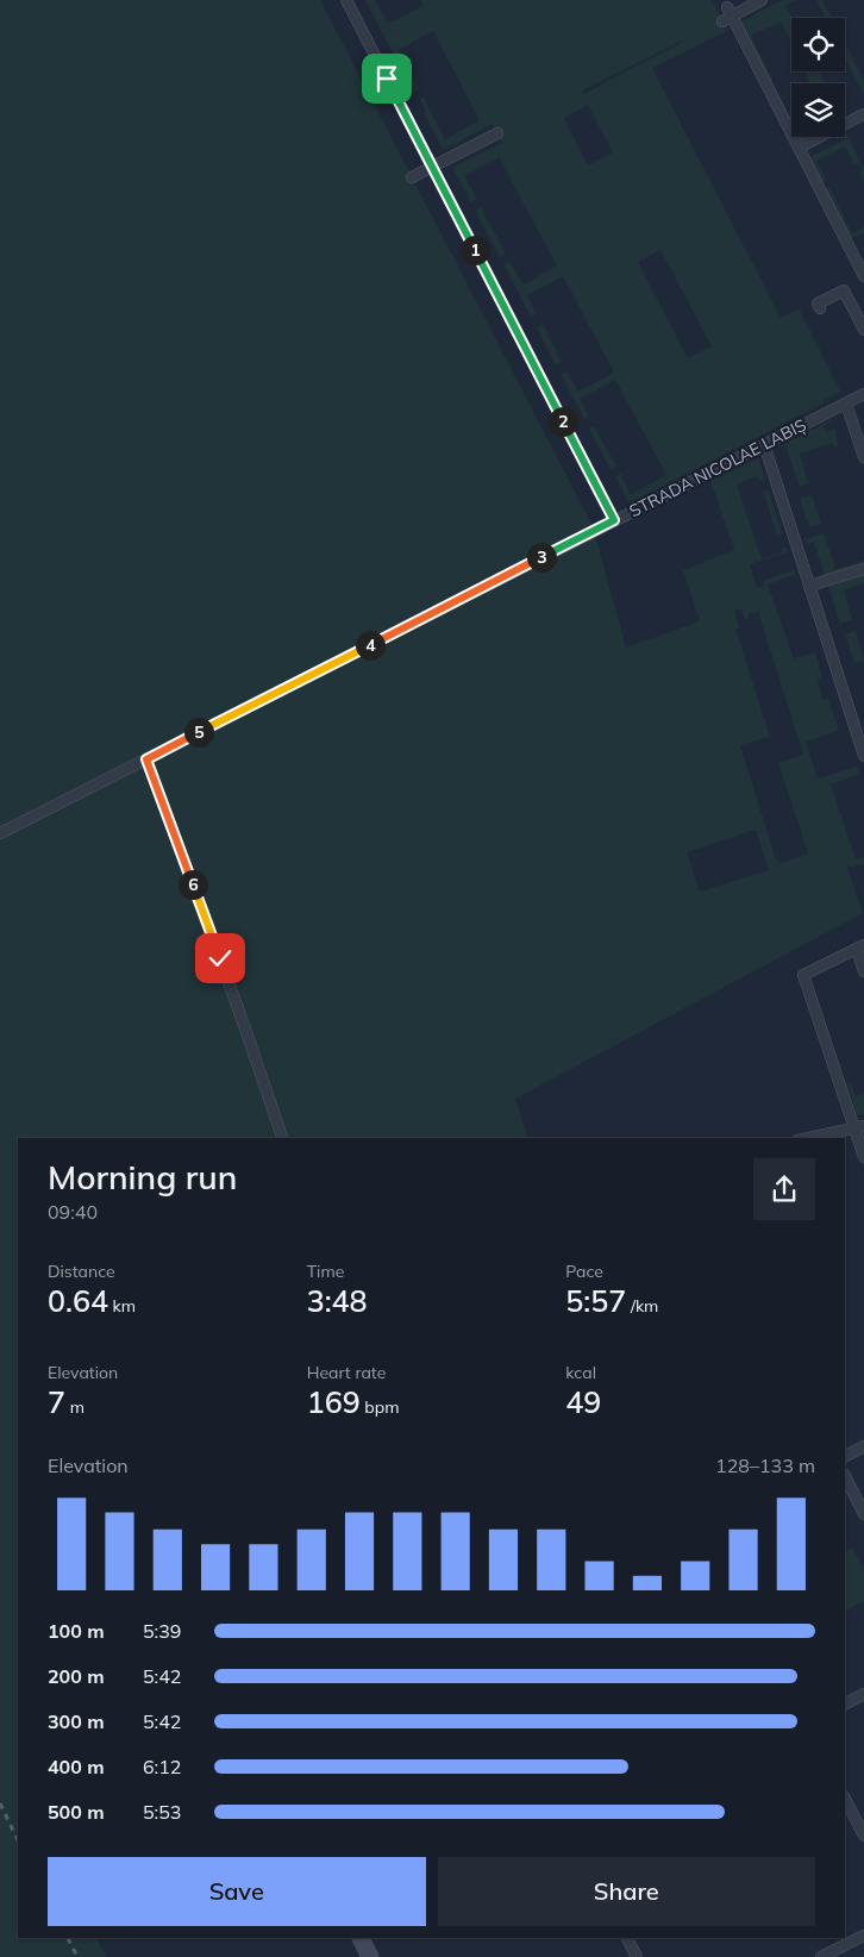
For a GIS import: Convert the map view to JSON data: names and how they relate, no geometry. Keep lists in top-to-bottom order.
{
  "streets": {
    "street": ["STRADA NICOLAE LABIȘ"]
  },
  "page": {
    "pins": [
      "1",
      "2",
      "3",
      "4",
      "5",
      "6"
    ],
    "heading": ["Morning run", "09:40"],
    "stats": [
      ["Distance", "0.64 km"],
      ["Time", "3:48"],
      ["Pace", "5:57 /km"],
      ["Elevation", "7 m"],
      ["Heart rate", "169 bpm"],
      ["kcal", "49"]
    ],
    "chart": ["Elevation", "128–133 m"],
    "list": [
      {
        "name": "100 m",
        "note": "5:39"
      },
      {
        "name": "200 m",
        "note": "5:42"
      },
      {
        "name": "300 m",
        "note": "5:42"
      },
      {
        "name": "400 m",
        "note": "6:12"
      },
      {
        "name": "500 m",
        "note": "5:53"
      }
    ],
    "buttons": ["Save", "Share"]
  }
}
